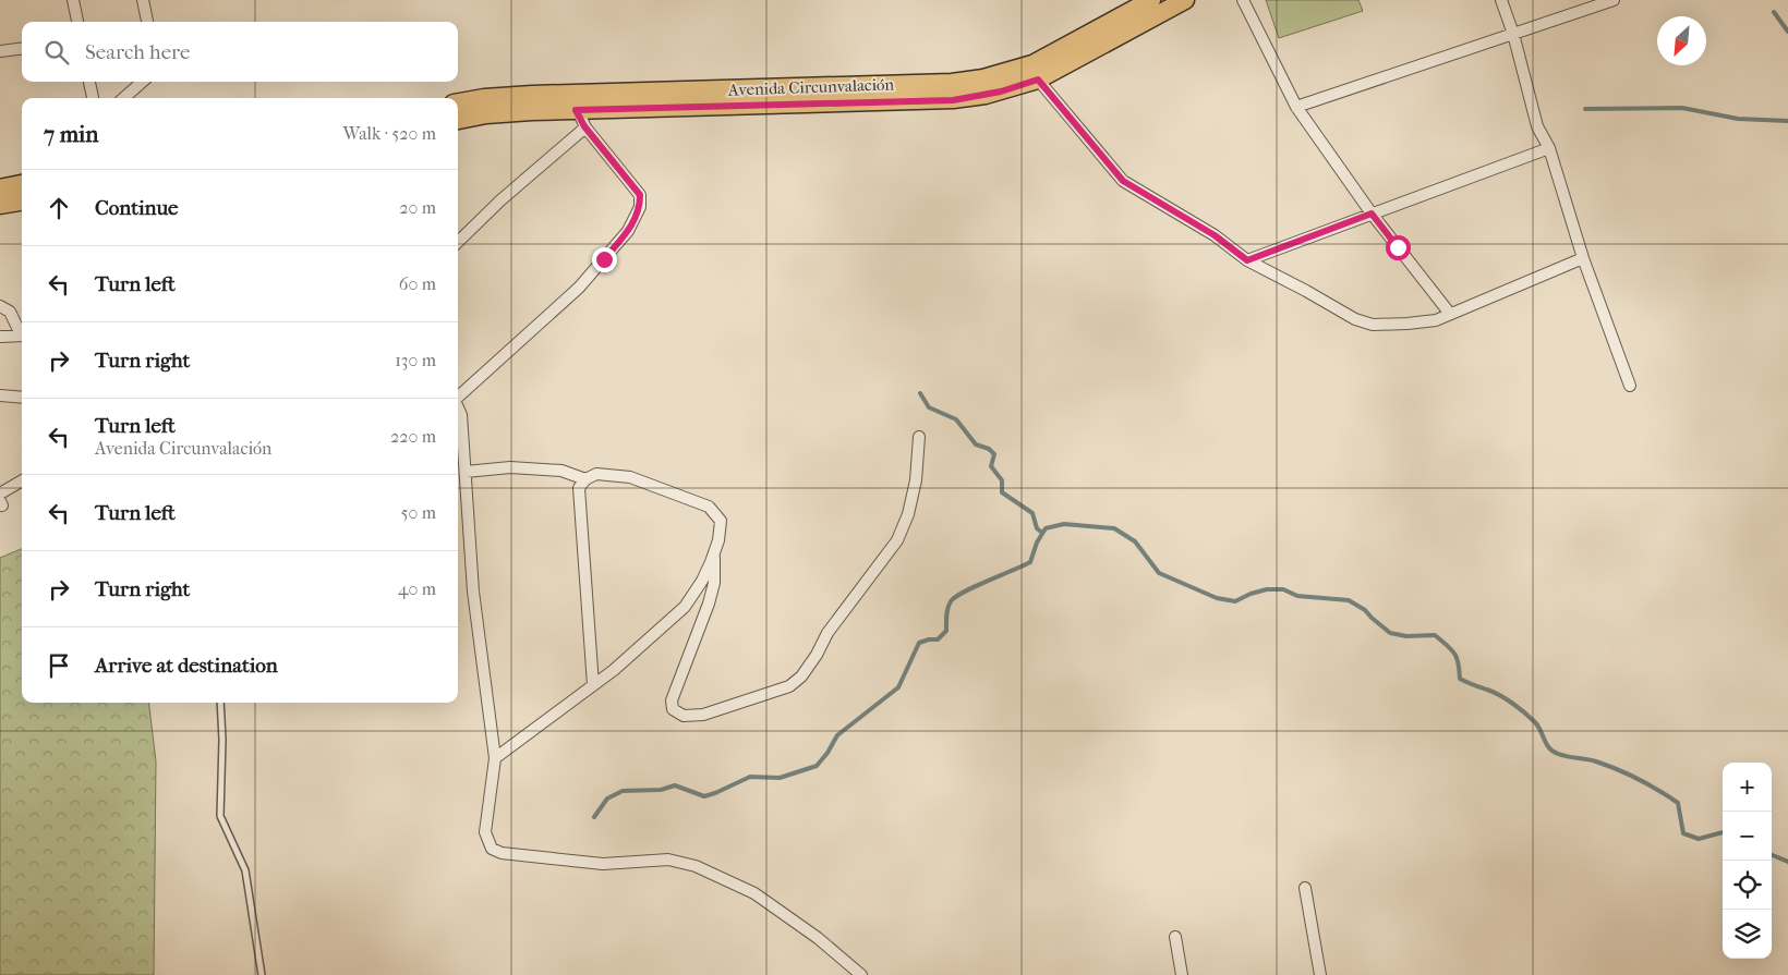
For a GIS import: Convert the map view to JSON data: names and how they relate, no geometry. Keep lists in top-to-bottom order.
{
  "streets": {
    "main road": ["Avenida Circunvalación"]
  },
  "north": "bottom left",
  "page": {
    "search": "Search here",
    "heading": ["7 min", "Walk · 520 m"],
    "list": [
      ["Continue", "20 m"],
      ["Turn left", "60 m"],
      ["Turn right", "130 m"],
      ["Turn left", "Avenida Circunvalación", "220 m"],
      ["Turn left", "50 m"],
      ["Turn right", "40 m"],
      "Arrive at destination"
    ],
    "map_buttons": ["+", "−"]
  }
}
